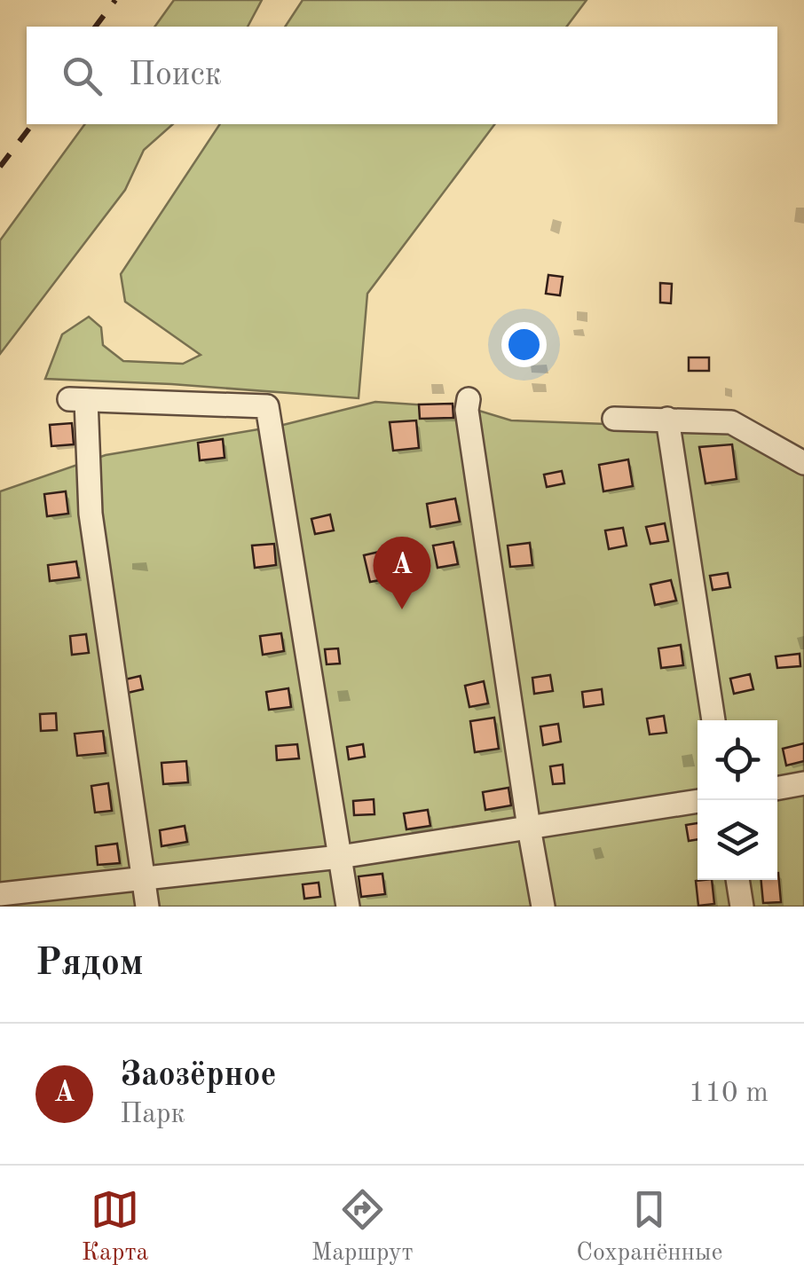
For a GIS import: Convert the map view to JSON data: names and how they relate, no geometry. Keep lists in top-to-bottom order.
{
  "page": {
    "search": "Поиск",
    "pins": "A",
    "heading": "Рядом",
    "list": [
      {
        "mark": "A",
        "name": "Заозёрное",
        "note": "Парк",
        "value": "110 m"
      }
    ],
    "nav": ["Карта", "Маршрут", "Сохранённые"]
  }
}
